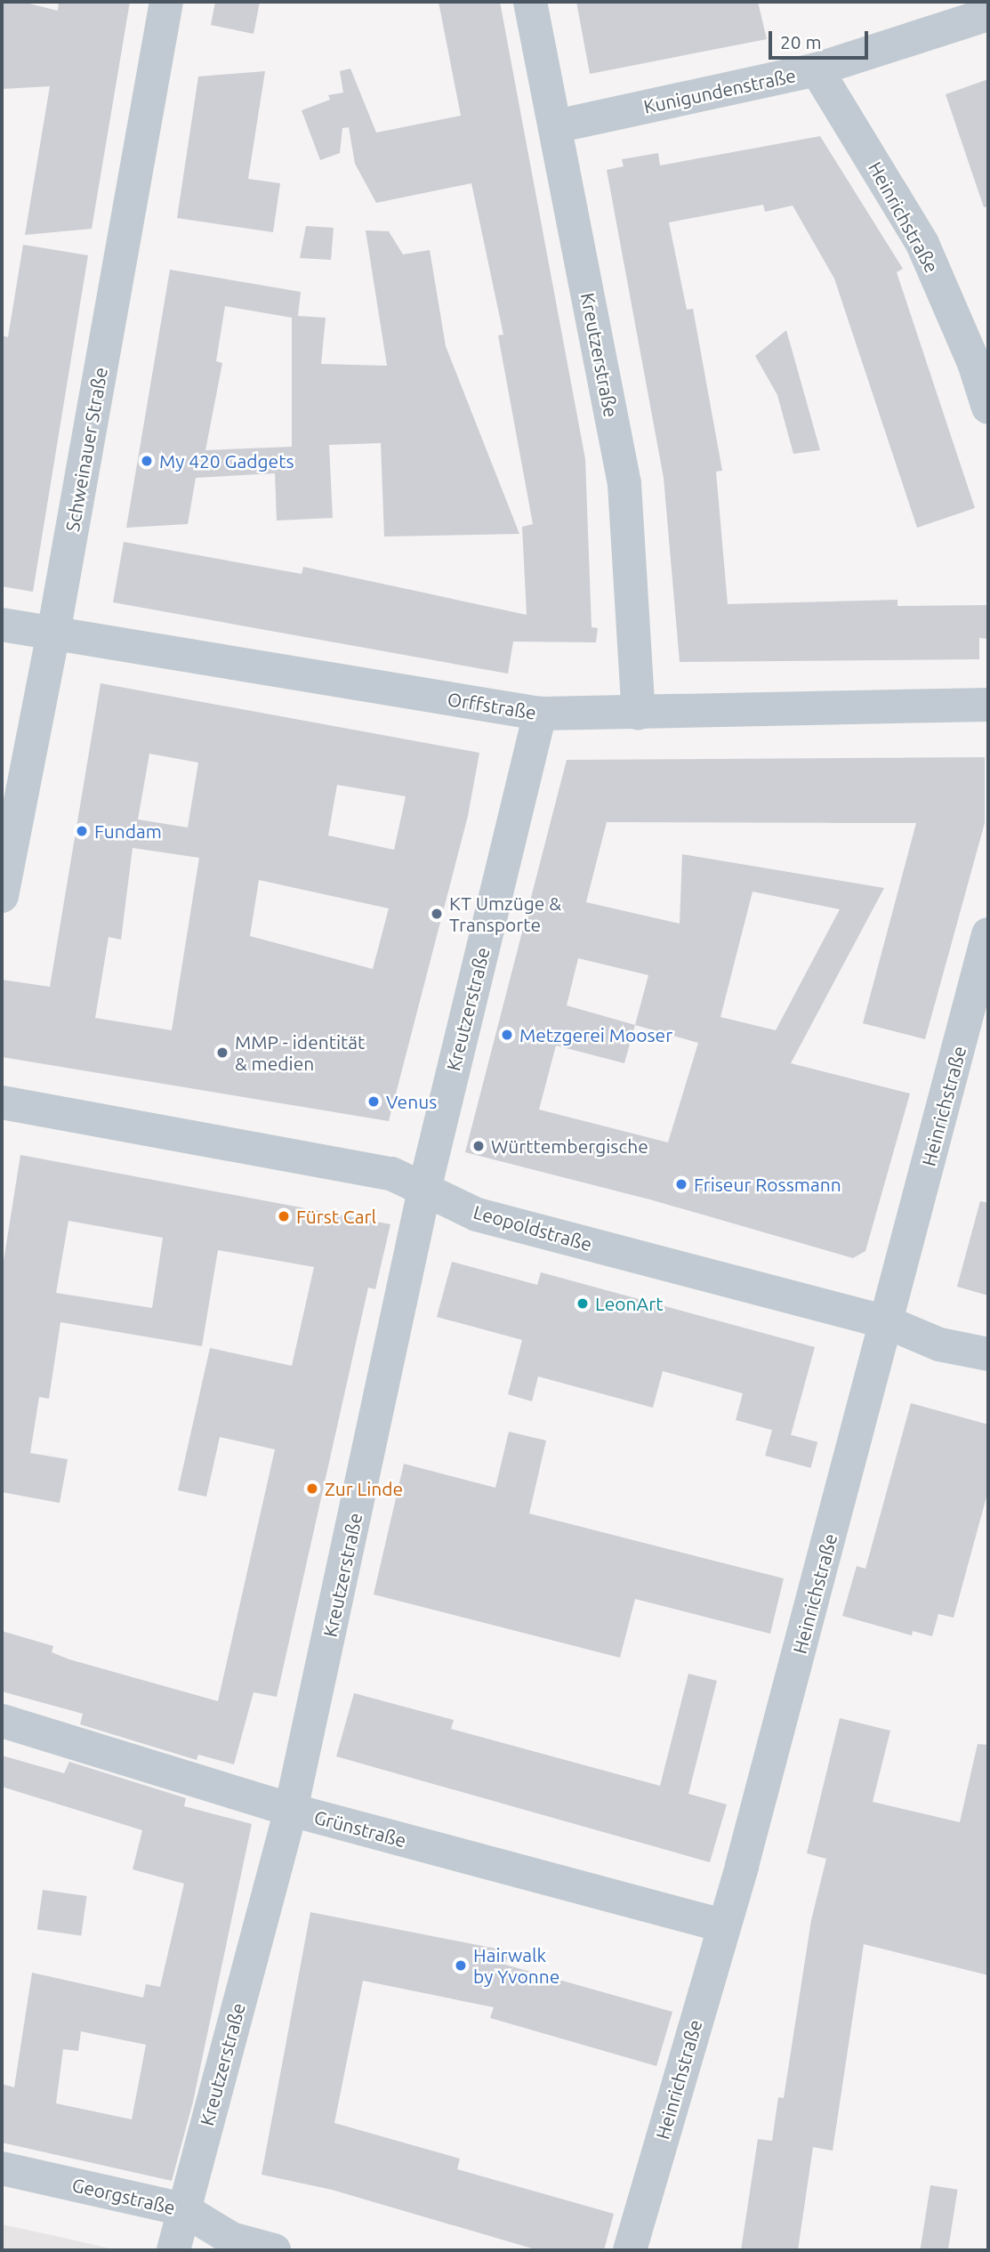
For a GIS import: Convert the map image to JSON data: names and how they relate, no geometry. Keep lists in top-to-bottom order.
{
  "streets": {
    "street": [
      "Kunigundenstraße",
      "Heinrichstraße",
      "Kreutzerstraße",
      "Schweinauer Straße",
      "Orffstraße",
      "Leopoldstraße",
      "Grünstraße",
      "Georgstraße"
    ]
  },
  "crossings": [
    ["Kunigundenstraße", "Heinrichstraße"],
    ["Kunigundenstraße", "Kreutzerstraße"],
    ["Heinrichstraße", "Leopoldstraße"],
    ["Heinrichstraße", "Grünstraße"],
    ["Kreutzerstraße", "Orffstraße"],
    ["Kreutzerstraße", "Leopoldstraße"],
    ["Kreutzerstraße", "Grünstraße"],
    ["Kreutzerstraße", "Georgstraße"],
    ["Schweinauer Straße", "Orffstraße"]
  ],
  "places": [
    "My 420 Gadgets",
    "Fundam",
    "KT Umzüge & Transporte",
    "Metzgerei Mooser",
    "MMP - identität & medien",
    "Venus",
    "Württembergische",
    "Friseur Rossmann",
    "Fürst Carl",
    "LeonArt",
    "Zur Linde",
    "Hairwalk by Yvonne"
  ],
  "scale_bar": "20 m"
}
